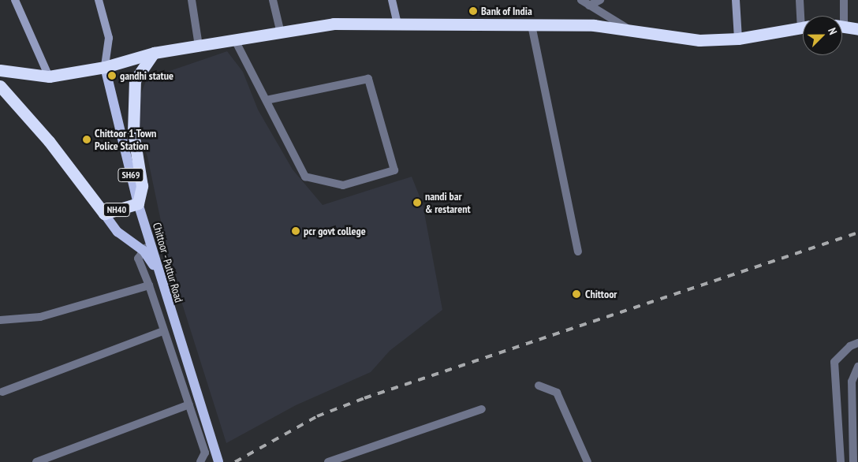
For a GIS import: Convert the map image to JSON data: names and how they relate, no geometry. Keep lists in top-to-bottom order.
{
  "streets": {
    "highway": ["NH40"],
    "main road": ["SH69", "Chittoor - Puttur Road"]
  },
  "crossings": [
    ["NH40", "Chittoor - Puttur Road"]
  ],
  "places": [
    "Bank of India",
    "gandhi statue",
    "Chittoor 1 Town Police Station",
    "nandi bar & restarent",
    "pcr govt college",
    "Chittoor"
  ],
  "north": "top right"
}
